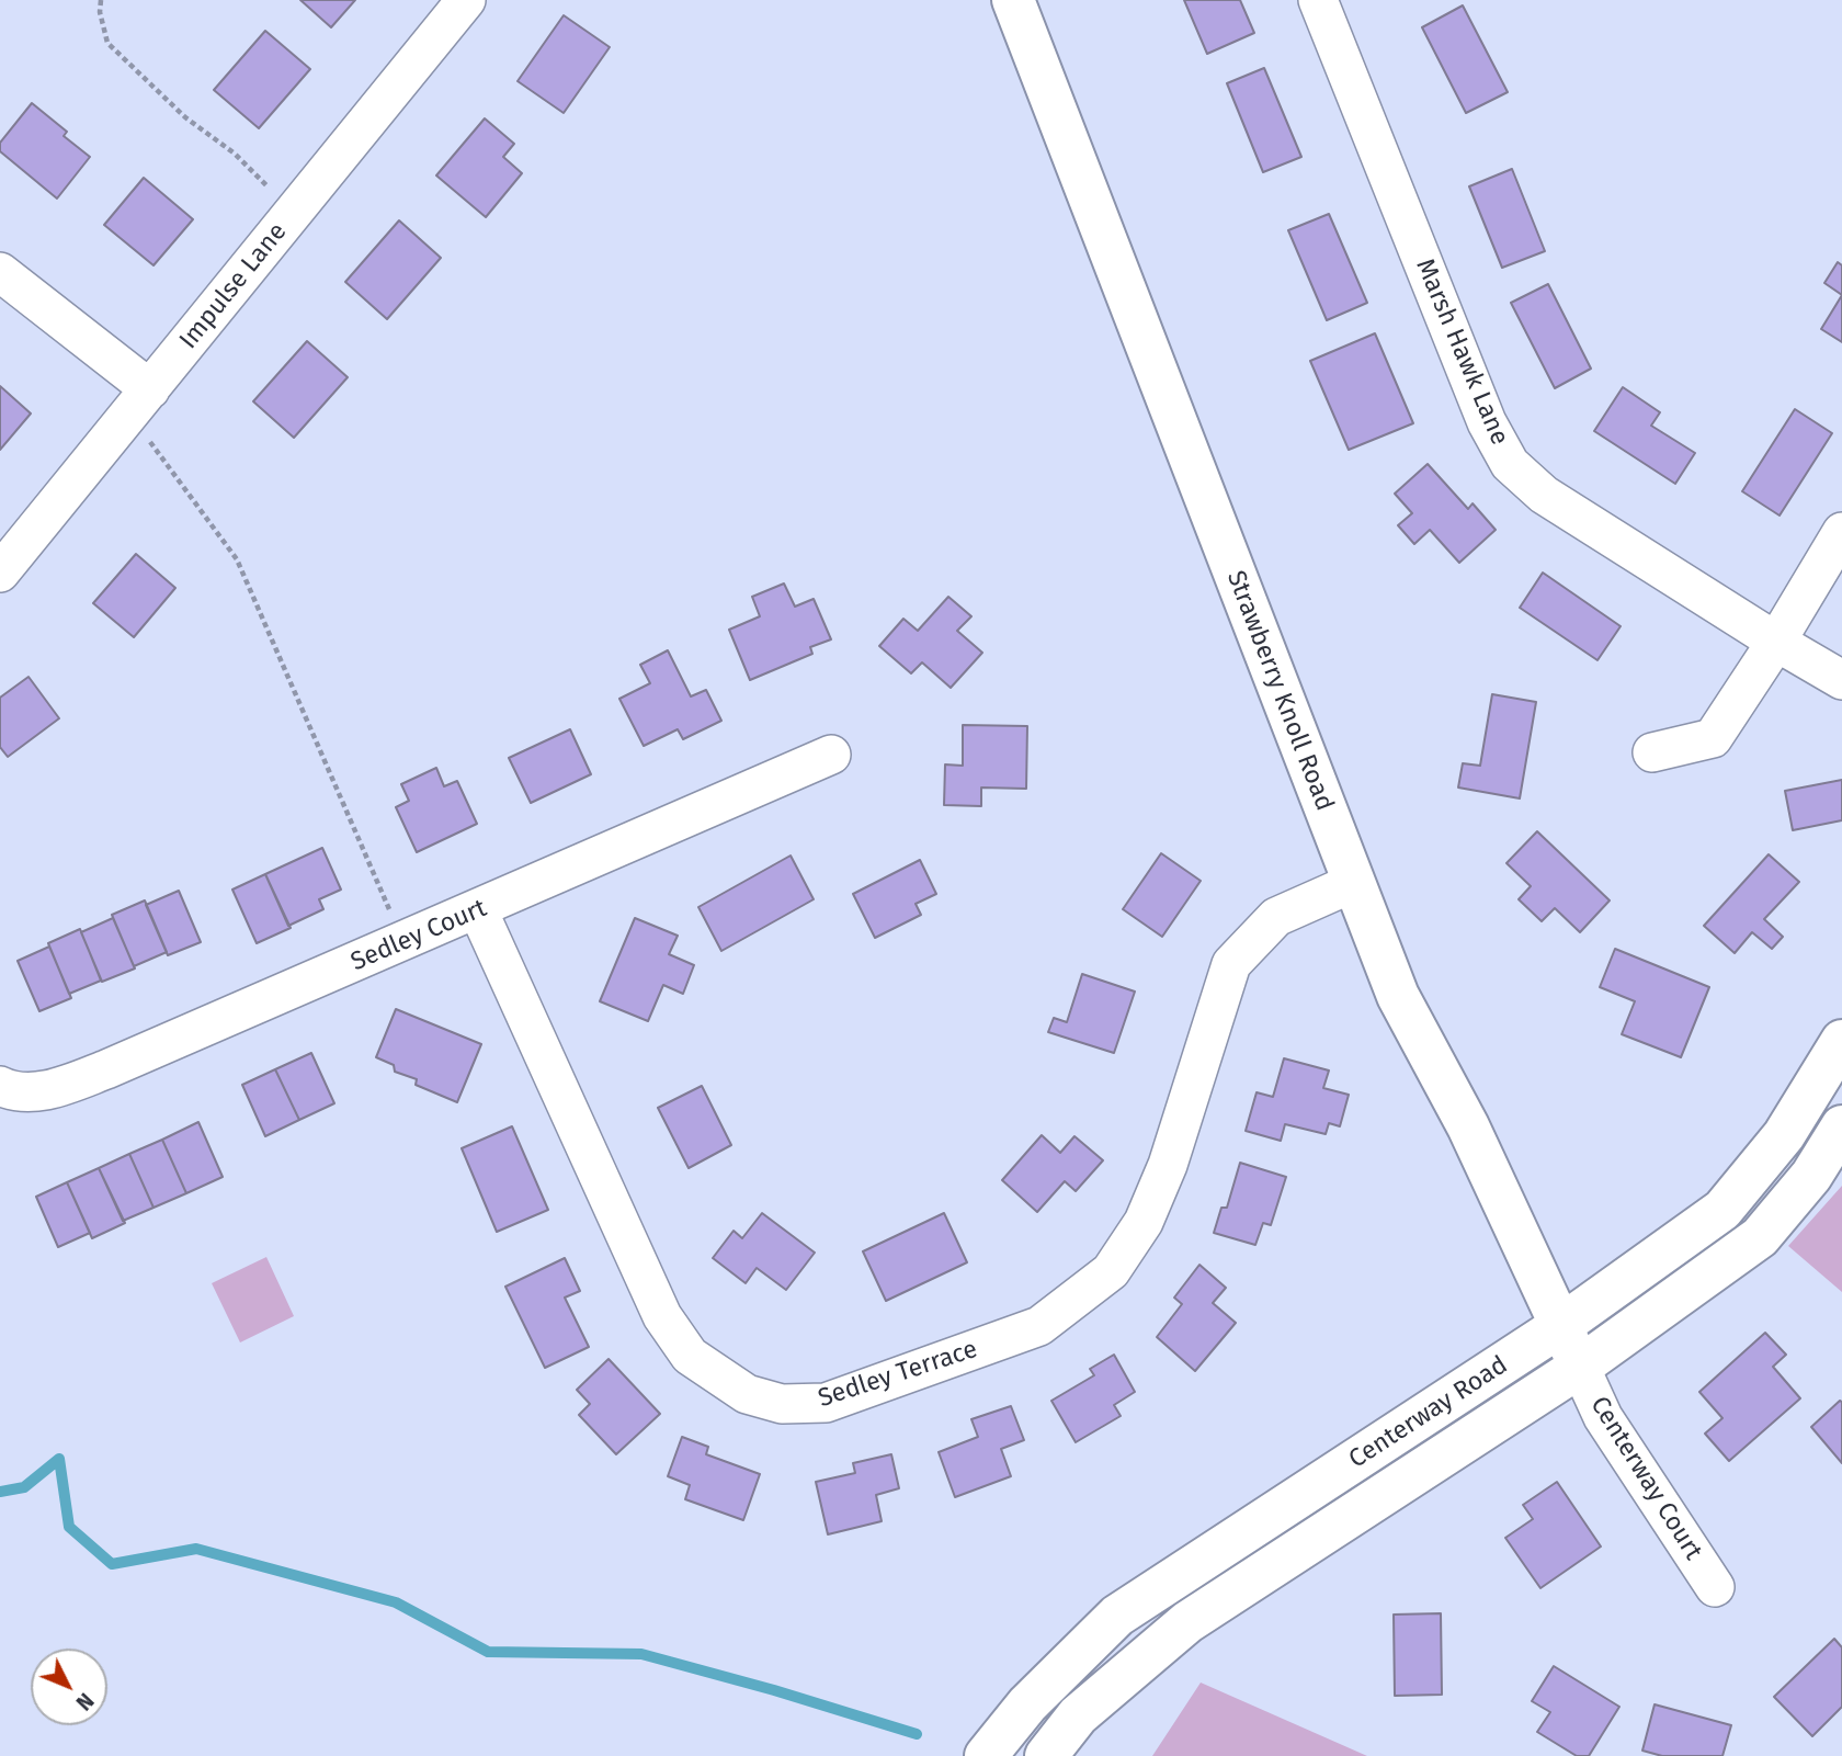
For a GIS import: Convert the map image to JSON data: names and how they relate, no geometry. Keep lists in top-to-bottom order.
{
  "streets": {
    "street": [
      "Impulse Lane",
      "Marsh Hawk Lane",
      "Strawberry Knoll Road",
      "Sedley Court",
      "Sedley Terrace",
      "Centerway Road",
      "Centerway Court"
    ]
  },
  "crossings": [
    ["Strawberry Knoll Road", "Sedley Terrace"],
    ["Strawberry Knoll Road", "Centerway Road"],
    ["Strawberry Knoll Road", "Centerway Court"],
    ["Sedley Court", "Sedley Terrace"],
    ["Centerway Road", "Centerway Court"]
  ],
  "north": "bottom right"
}
